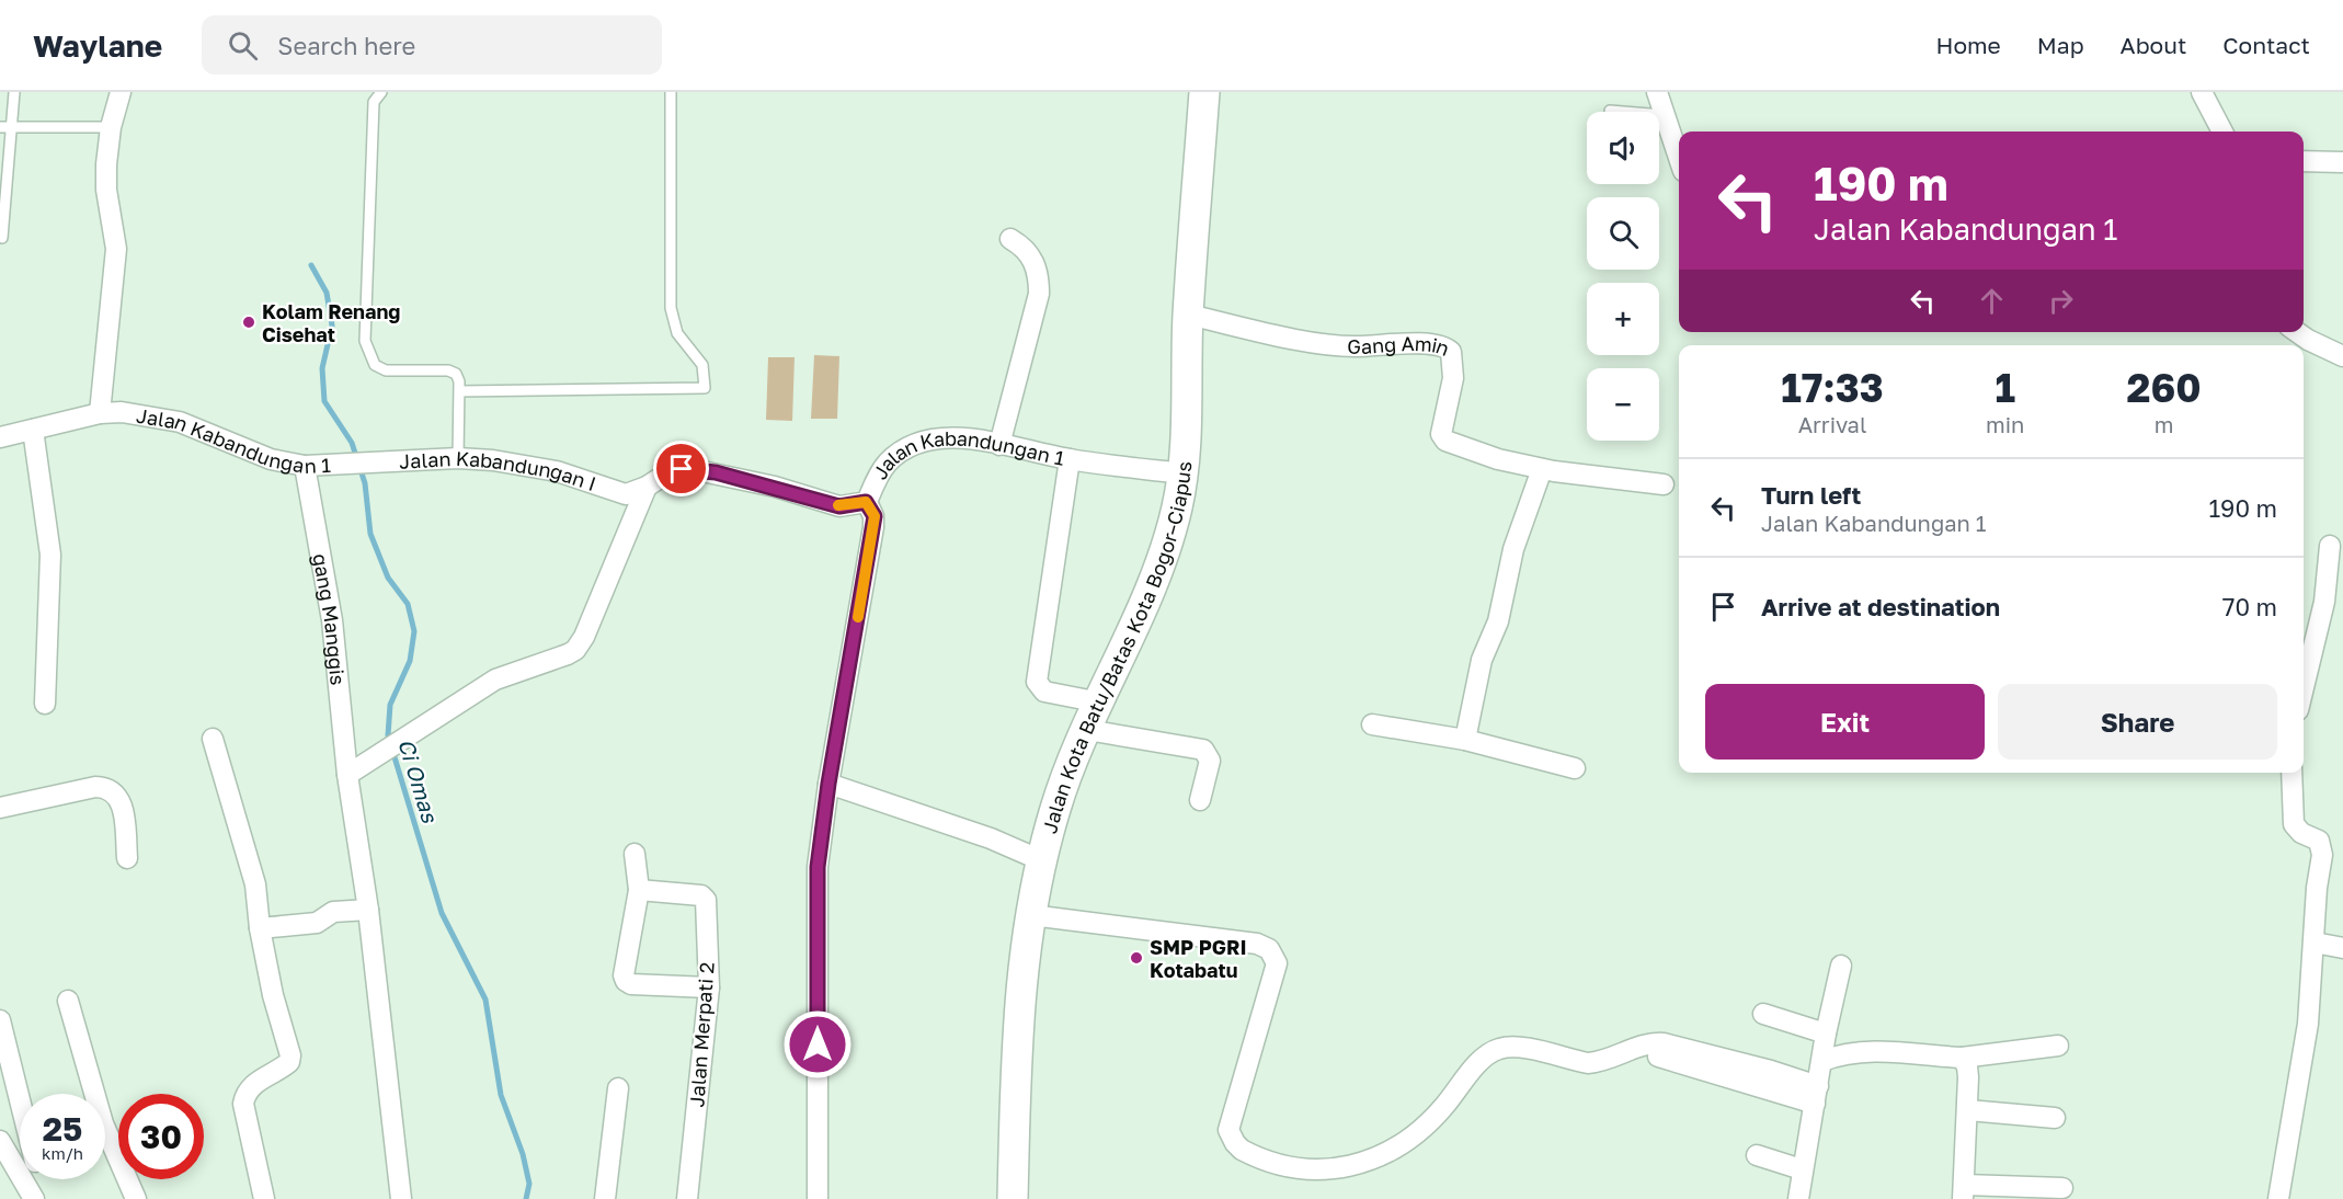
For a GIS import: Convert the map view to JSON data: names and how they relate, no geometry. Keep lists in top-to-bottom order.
{
  "streets": {
    "main road": ["Jalan Kota Batu/Batas Kota Bogor–Ciapus"],
    "street": [
      "Gang Amin",
      "Jalan Kabandungan 1",
      "Jalan Kabandungan I",
      "gang Manggis",
      "Jalan Merpati 2"
    ]
  },
  "crossings": [
    ["Gang Amin", "Jalan Kota Batu/Batas Kota Bogor–Ciapus"],
    ["Jalan Kabandungan 1", "Jalan Kabandungan I"],
    ["Jalan Kabandungan 1", "gang Manggis"],
    ["Jalan Kabandungan 1", "Jalan Kota Batu/Batas Kota Bogor–Ciapus"]
  ],
  "water": ["Ci Omas"],
  "places": ["Kolam Renang Cisehat", "SMP PGRI Kotabatu"],
  "page": {
    "header": "Waylane",
    "search": "Search here",
    "nav": [
      "Home",
      "Map",
      "About",
      "Contact"
    ],
    "map_buttons": ["+", "−"],
    "turn": ["190 m", "Jalan Kabandungan 1"],
    "eta": [
      "17:33",
      "Arrival",
      "1",
      "min",
      "260",
      "m"
    ],
    "list": [
      {
        "name": "Turn left",
        "note": "Jalan Kabandungan 1",
        "value": "190 m"
      },
      {
        "name": "Arrive at destination",
        "value": "70 m"
      }
    ],
    "buttons": ["Exit", "Share"],
    "speed": "25 km/h",
    "limit": "30"
  }
}
